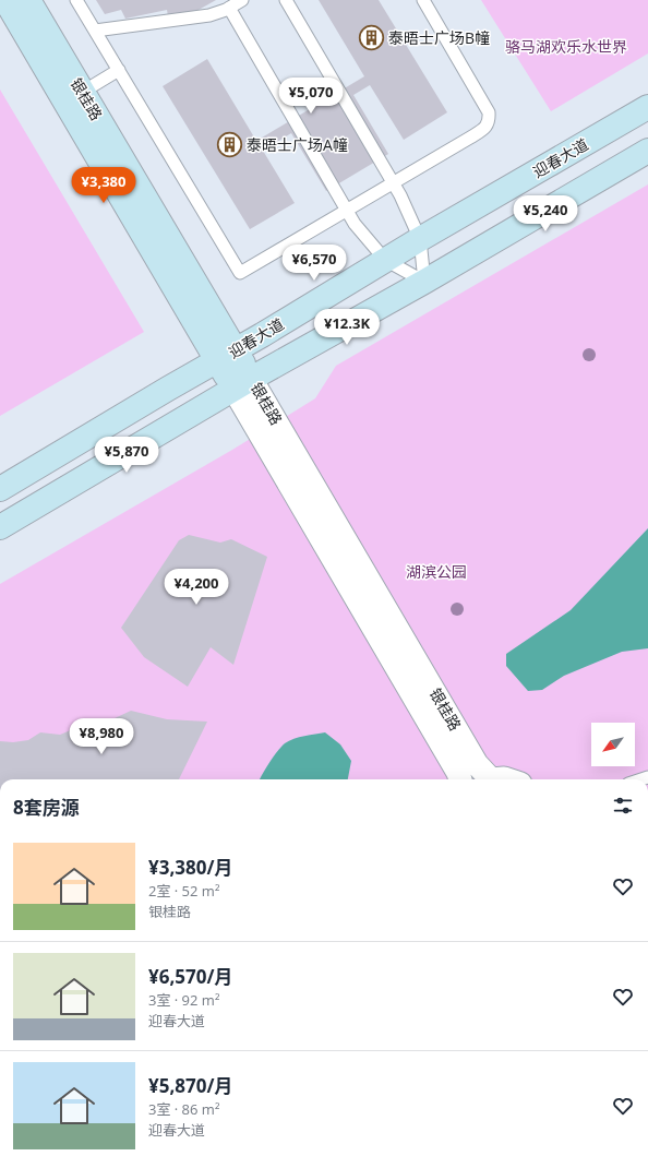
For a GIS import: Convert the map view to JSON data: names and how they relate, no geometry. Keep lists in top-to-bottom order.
{
  "streets": {
    "main road": ["银桂路", "迎春大道"]
  },
  "crossings": [
    ["银桂路", "迎春大道"]
  ],
  "parks": ["骆马湖欢乐水世界", "湖滨公园"],
  "places": {
    "building": ["泰晤士广场B幢", "泰晤士广场A幢"]
  },
  "north": "bottom left",
  "page": {
    "price": [
      "¥5,070",
      "¥3,380",
      "¥5,240",
      "¥6,570",
      "¥12.3K",
      "¥5,870",
      "¥4,200",
      "¥8,980"
    ],
    "heading": "8套房源",
    "list": [
      {
        "name": "¥3,380/月",
        "note": "2室 · 52 m² · 银桂路"
      },
      {
        "name": "¥6,570/月",
        "note": "3室 · 92 m² · 迎春大道"
      },
      {
        "name": "¥5,870/月",
        "note": "3室 · 86 m² · 迎春大道"
      }
    ]
  }
}
